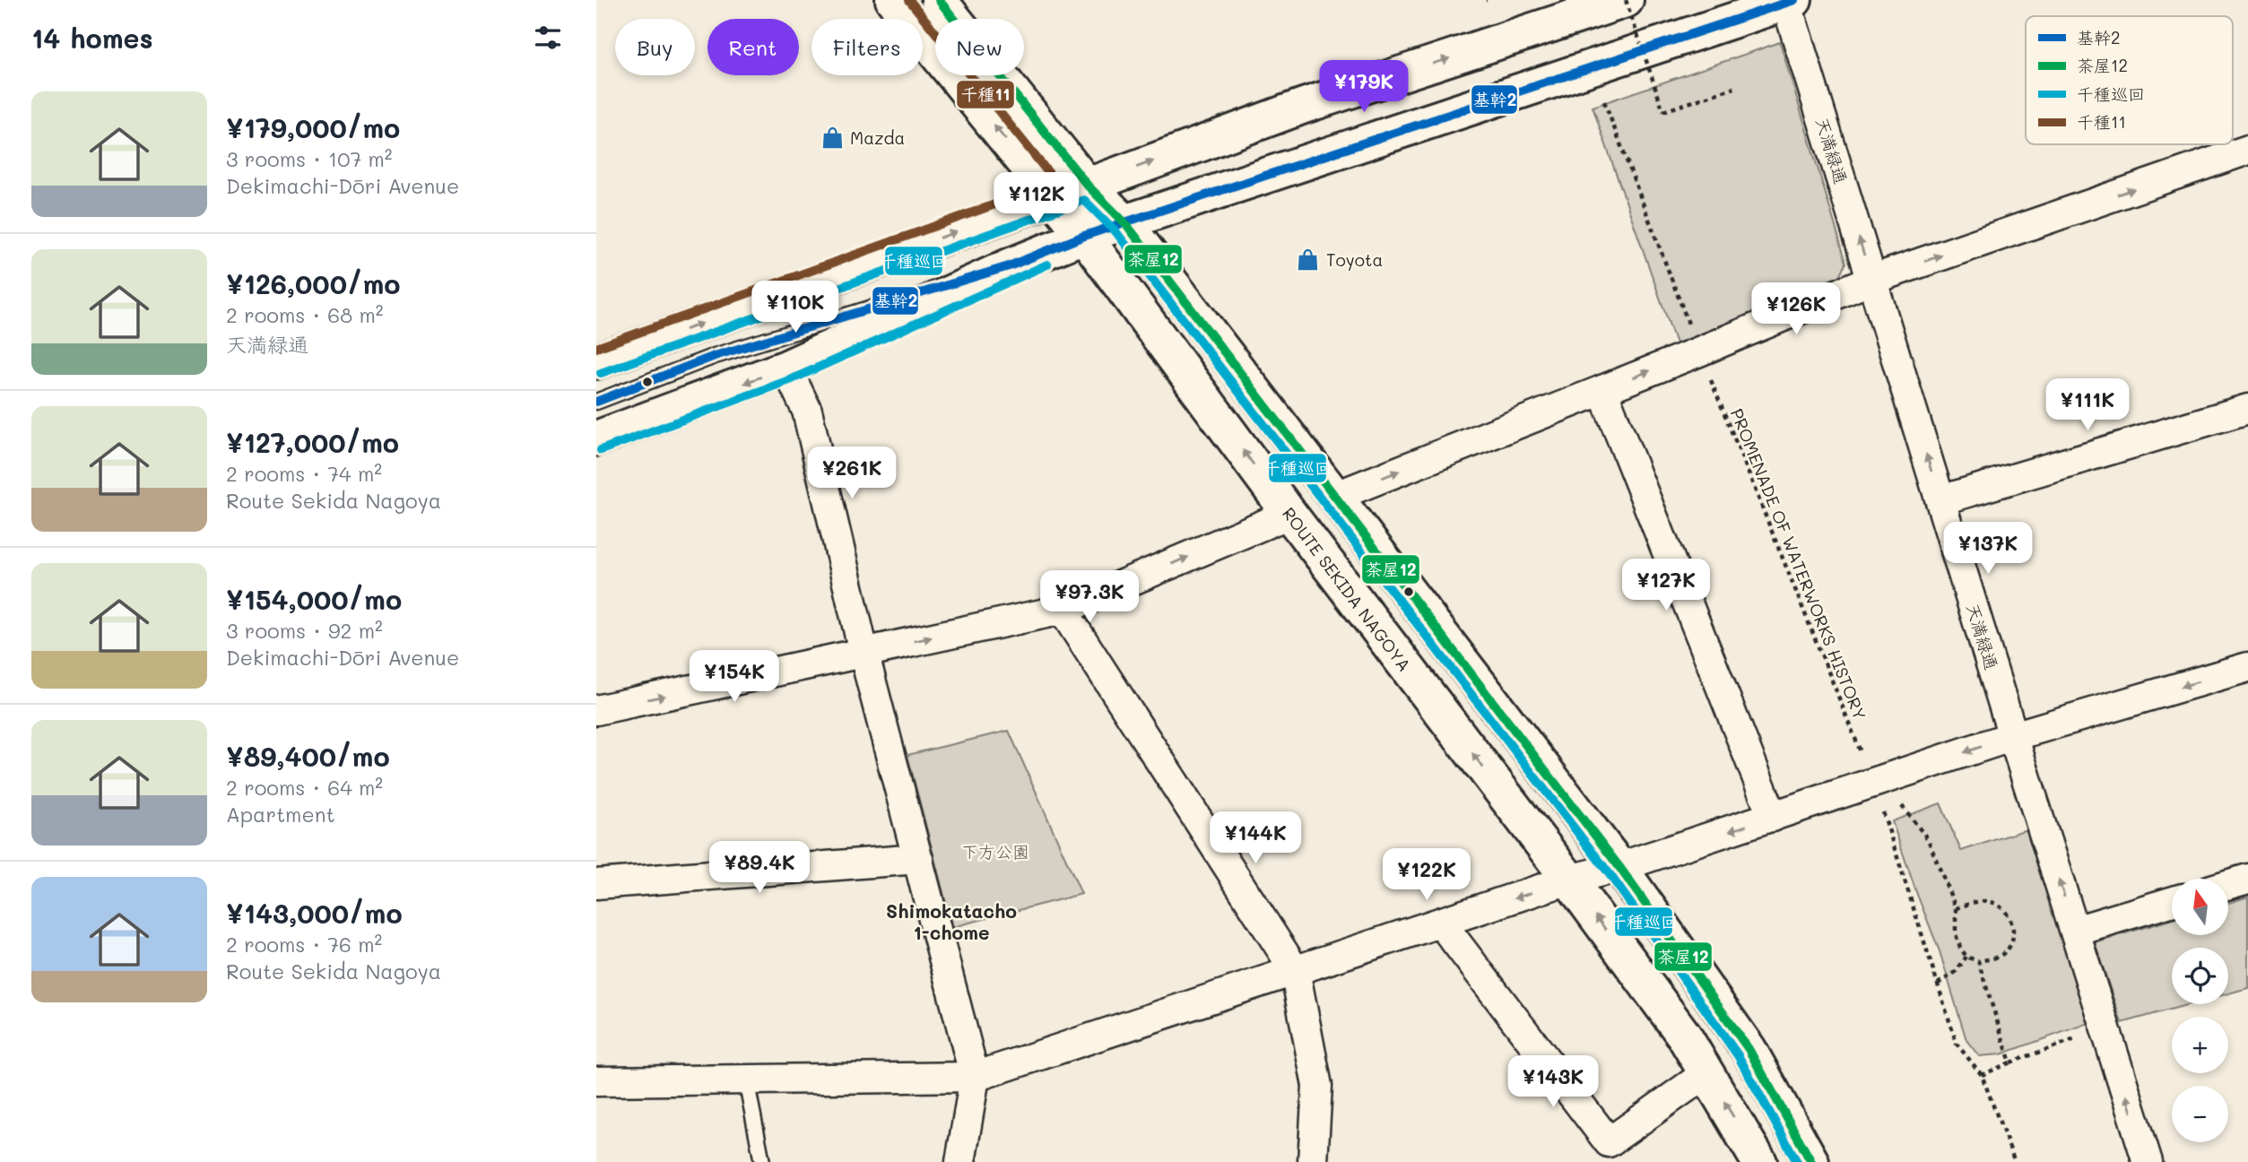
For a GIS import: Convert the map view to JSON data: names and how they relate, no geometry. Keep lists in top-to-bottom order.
{
  "streets": {
    "main road": ["ROUTE SEKIDA NAGOYA"],
    "street": ["天満緑通"],
    "path": ["PROMENADE OF WATERWORKS HISTORY"]
  },
  "one_way": ["天満緑通"],
  "districts": ["Shimokatacho 1-chome"],
  "parks": ["下方公園"],
  "places": {
    "shop": ["Mazda", "Toyota"]
  },
  "lines": [
    "transit line 基幹2",
    "transit line 茶屋12",
    "transit line 千種11",
    "transit line 千種巡回"
  ],
  "legend": [
    "基幹2",
    "茶屋12",
    "千種巡回",
    "千種11"
  ],
  "north": "top",
  "page": {
    "heading": "14 homes",
    "chip": [
      "Buy",
      "Rent",
      "Filters",
      "New"
    ],
    "price": [
      "¥179K",
      "¥112K",
      "¥110K",
      "¥126K",
      "¥111K",
      "¥261K",
      "¥137K",
      "¥127K",
      "¥97.3K",
      "¥154K",
      "¥144K",
      "¥89.4K",
      "¥122K",
      "¥143K"
    ],
    "list": [
      {
        "name": "¥179,000/mo",
        "note": "3 rooms · 107 m² · Dekimachi-Dōri Avenue"
      },
      {
        "name": "¥126,000/mo",
        "note": "2 rooms · 68 m² · 天満緑通"
      },
      {
        "name": "¥127,000/mo",
        "note": "2 rooms · 74 m² · Route Sekida Nagoya"
      },
      {
        "name": "¥154,000/mo",
        "note": "3 rooms · 92 m² · Dekimachi-Dōri Avenue"
      },
      {
        "name": "¥89,400/mo",
        "note": "2 rooms · 64 m² · Apartment"
      },
      {
        "name": "¥143,000/mo",
        "note": "2 rooms · 76 m² · Route Sekida Nagoya"
      }
    ],
    "map_buttons": ["+", "−"]
  }
}
